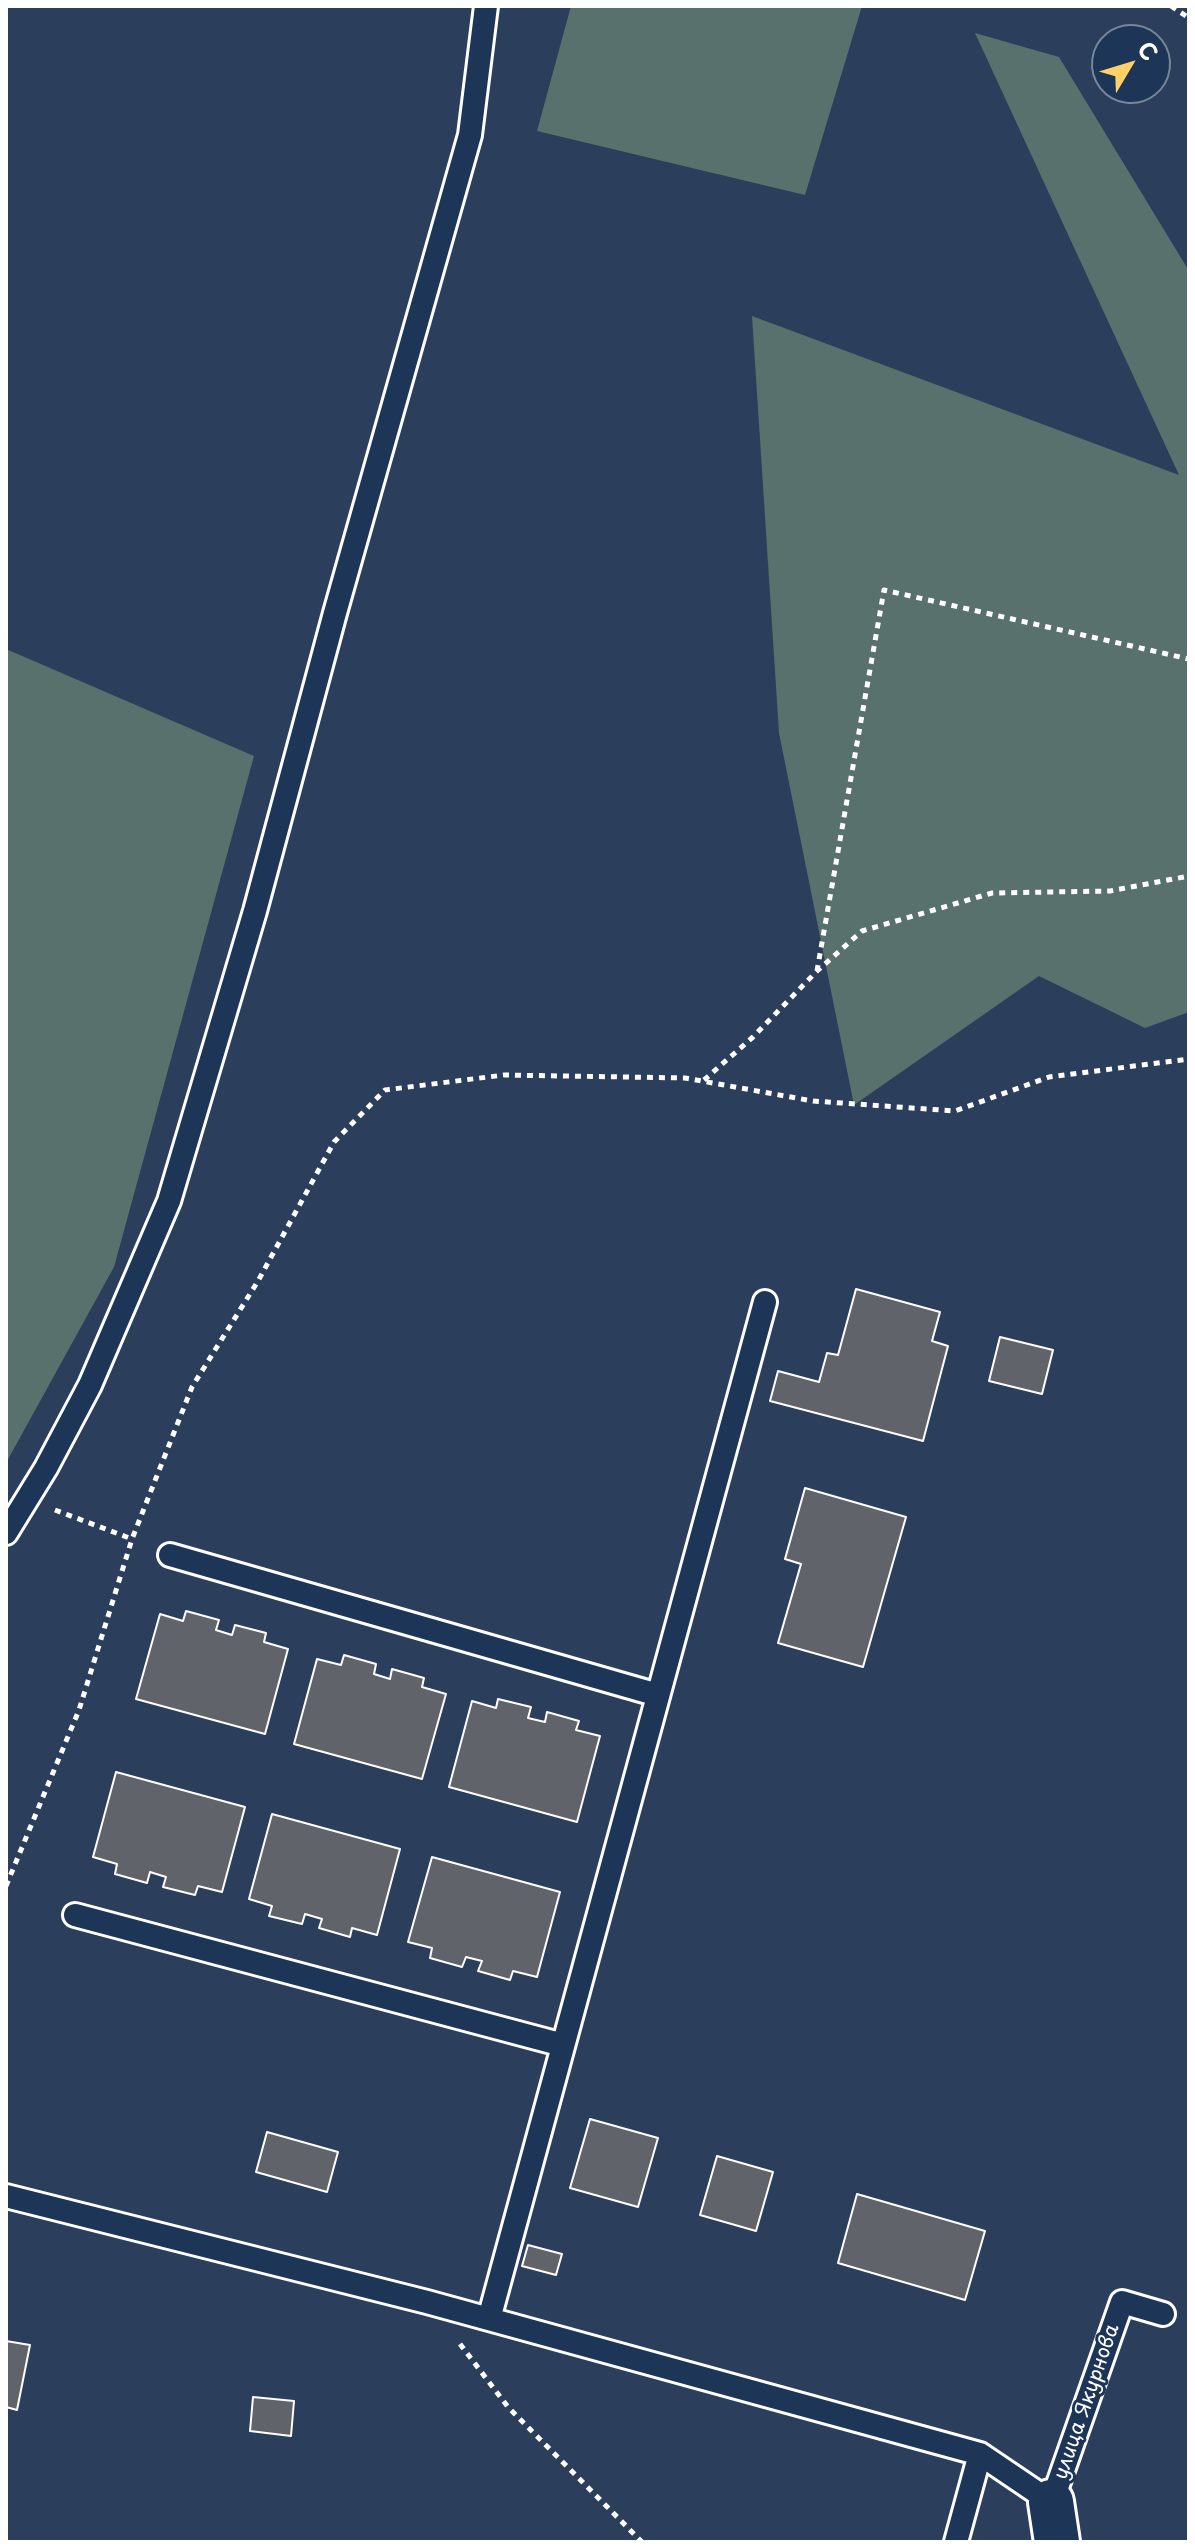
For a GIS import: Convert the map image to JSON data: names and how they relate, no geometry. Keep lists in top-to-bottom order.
{
  "streets": {
    "lane": ["улица Якурнова"]
  },
  "north": "top right"
}
